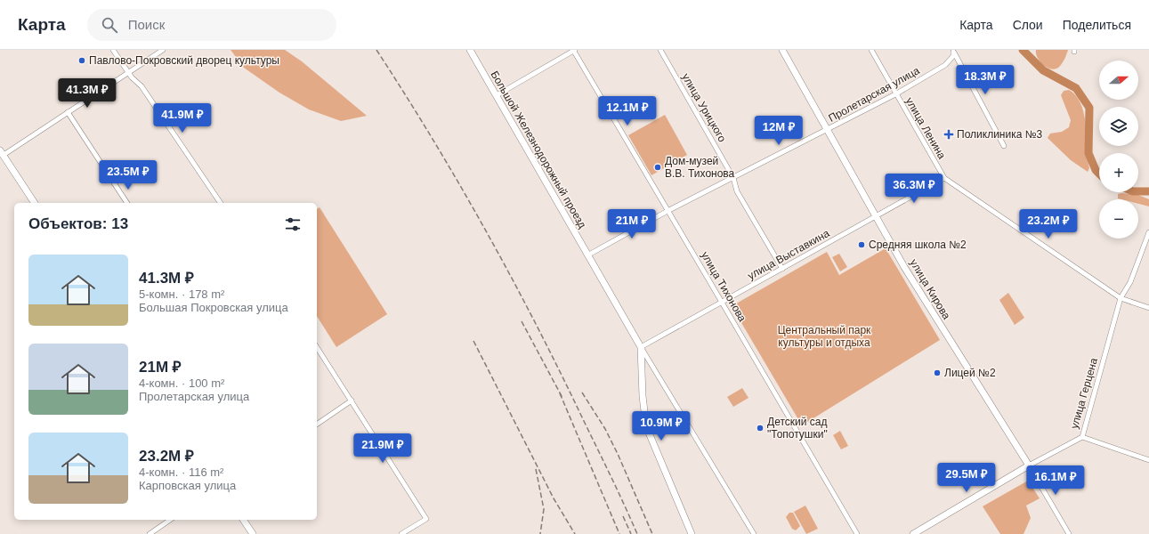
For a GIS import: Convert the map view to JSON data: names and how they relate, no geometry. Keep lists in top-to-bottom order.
{
  "streets": {
    "main road": ["Большой Железнодорожный проезд", "улица Кирова", "улица Герцена"],
    "street": [
      "Пролетарская улица",
      "улица Урицкого",
      "улица Ленина",
      "улица Выставкина",
      "улица Тихонова"
    ]
  },
  "crossings": [
    ["Пролетарская улица", "улица Урицкого"],
    ["Пролетарская улица", "улица Ленина"],
    ["Пролетарская улица", "Большой Железнодорожный проезд"],
    ["Пролетарская улица", "улица Тихонова"],
    ["Пролетарская улица", "улица Кирова"],
    ["улица Урицкого", "улица Выставкина"],
    ["улица Ленина", "улица Выставкина"],
    ["Большой Железнодорожный проезд", "улица Выставкина"],
    ["улица Выставкина", "улица Тихонова"],
    ["улица Выставкина", "улица Кирова"],
    ["улица Кирова", "улица Герцена"]
  ],
  "parks": ["Центральный парк культуры и отдыха"],
  "places": {
    "other": [
      "Павлово-Покровский дворец культуры",
      "Дом-музей В.В. Тихонова",
      "Средняя школа №2",
      "Лицей №2",
      "Детский сад \"Топотушки\""
    ],
    "health": ["Поликлиника №3"]
  },
  "north": "right",
  "page": {
    "header": "Карта",
    "search": "Поиск",
    "nav": ["Карта", "Слои", "Поделиться"],
    "map_buttons": ["+", "−"],
    "price": [
      "18.3M ₽",
      "41.3M ₽",
      "12.1M ₽",
      "41.9M ₽",
      "12M ₽",
      "23.5M ₽",
      "36.3M ₽",
      "21M ₽",
      "23.2M ₽",
      "10.9M ₽",
      "21.9M ₽",
      "29.5M ₽",
      "16.1M ₽"
    ],
    "heading": "Объектов: 13",
    "list": [
      {
        "name": "41.3M ₽",
        "note": "5-комн. · 178 m² · Большая Покровская улица"
      },
      {
        "name": "21M ₽",
        "note": "4-комн. · 100 m² · Пролетарская улица"
      },
      {
        "name": "23.2M ₽",
        "note": "4-комн. · 116 m² · Карповская улица"
      }
    ]
  }
}
